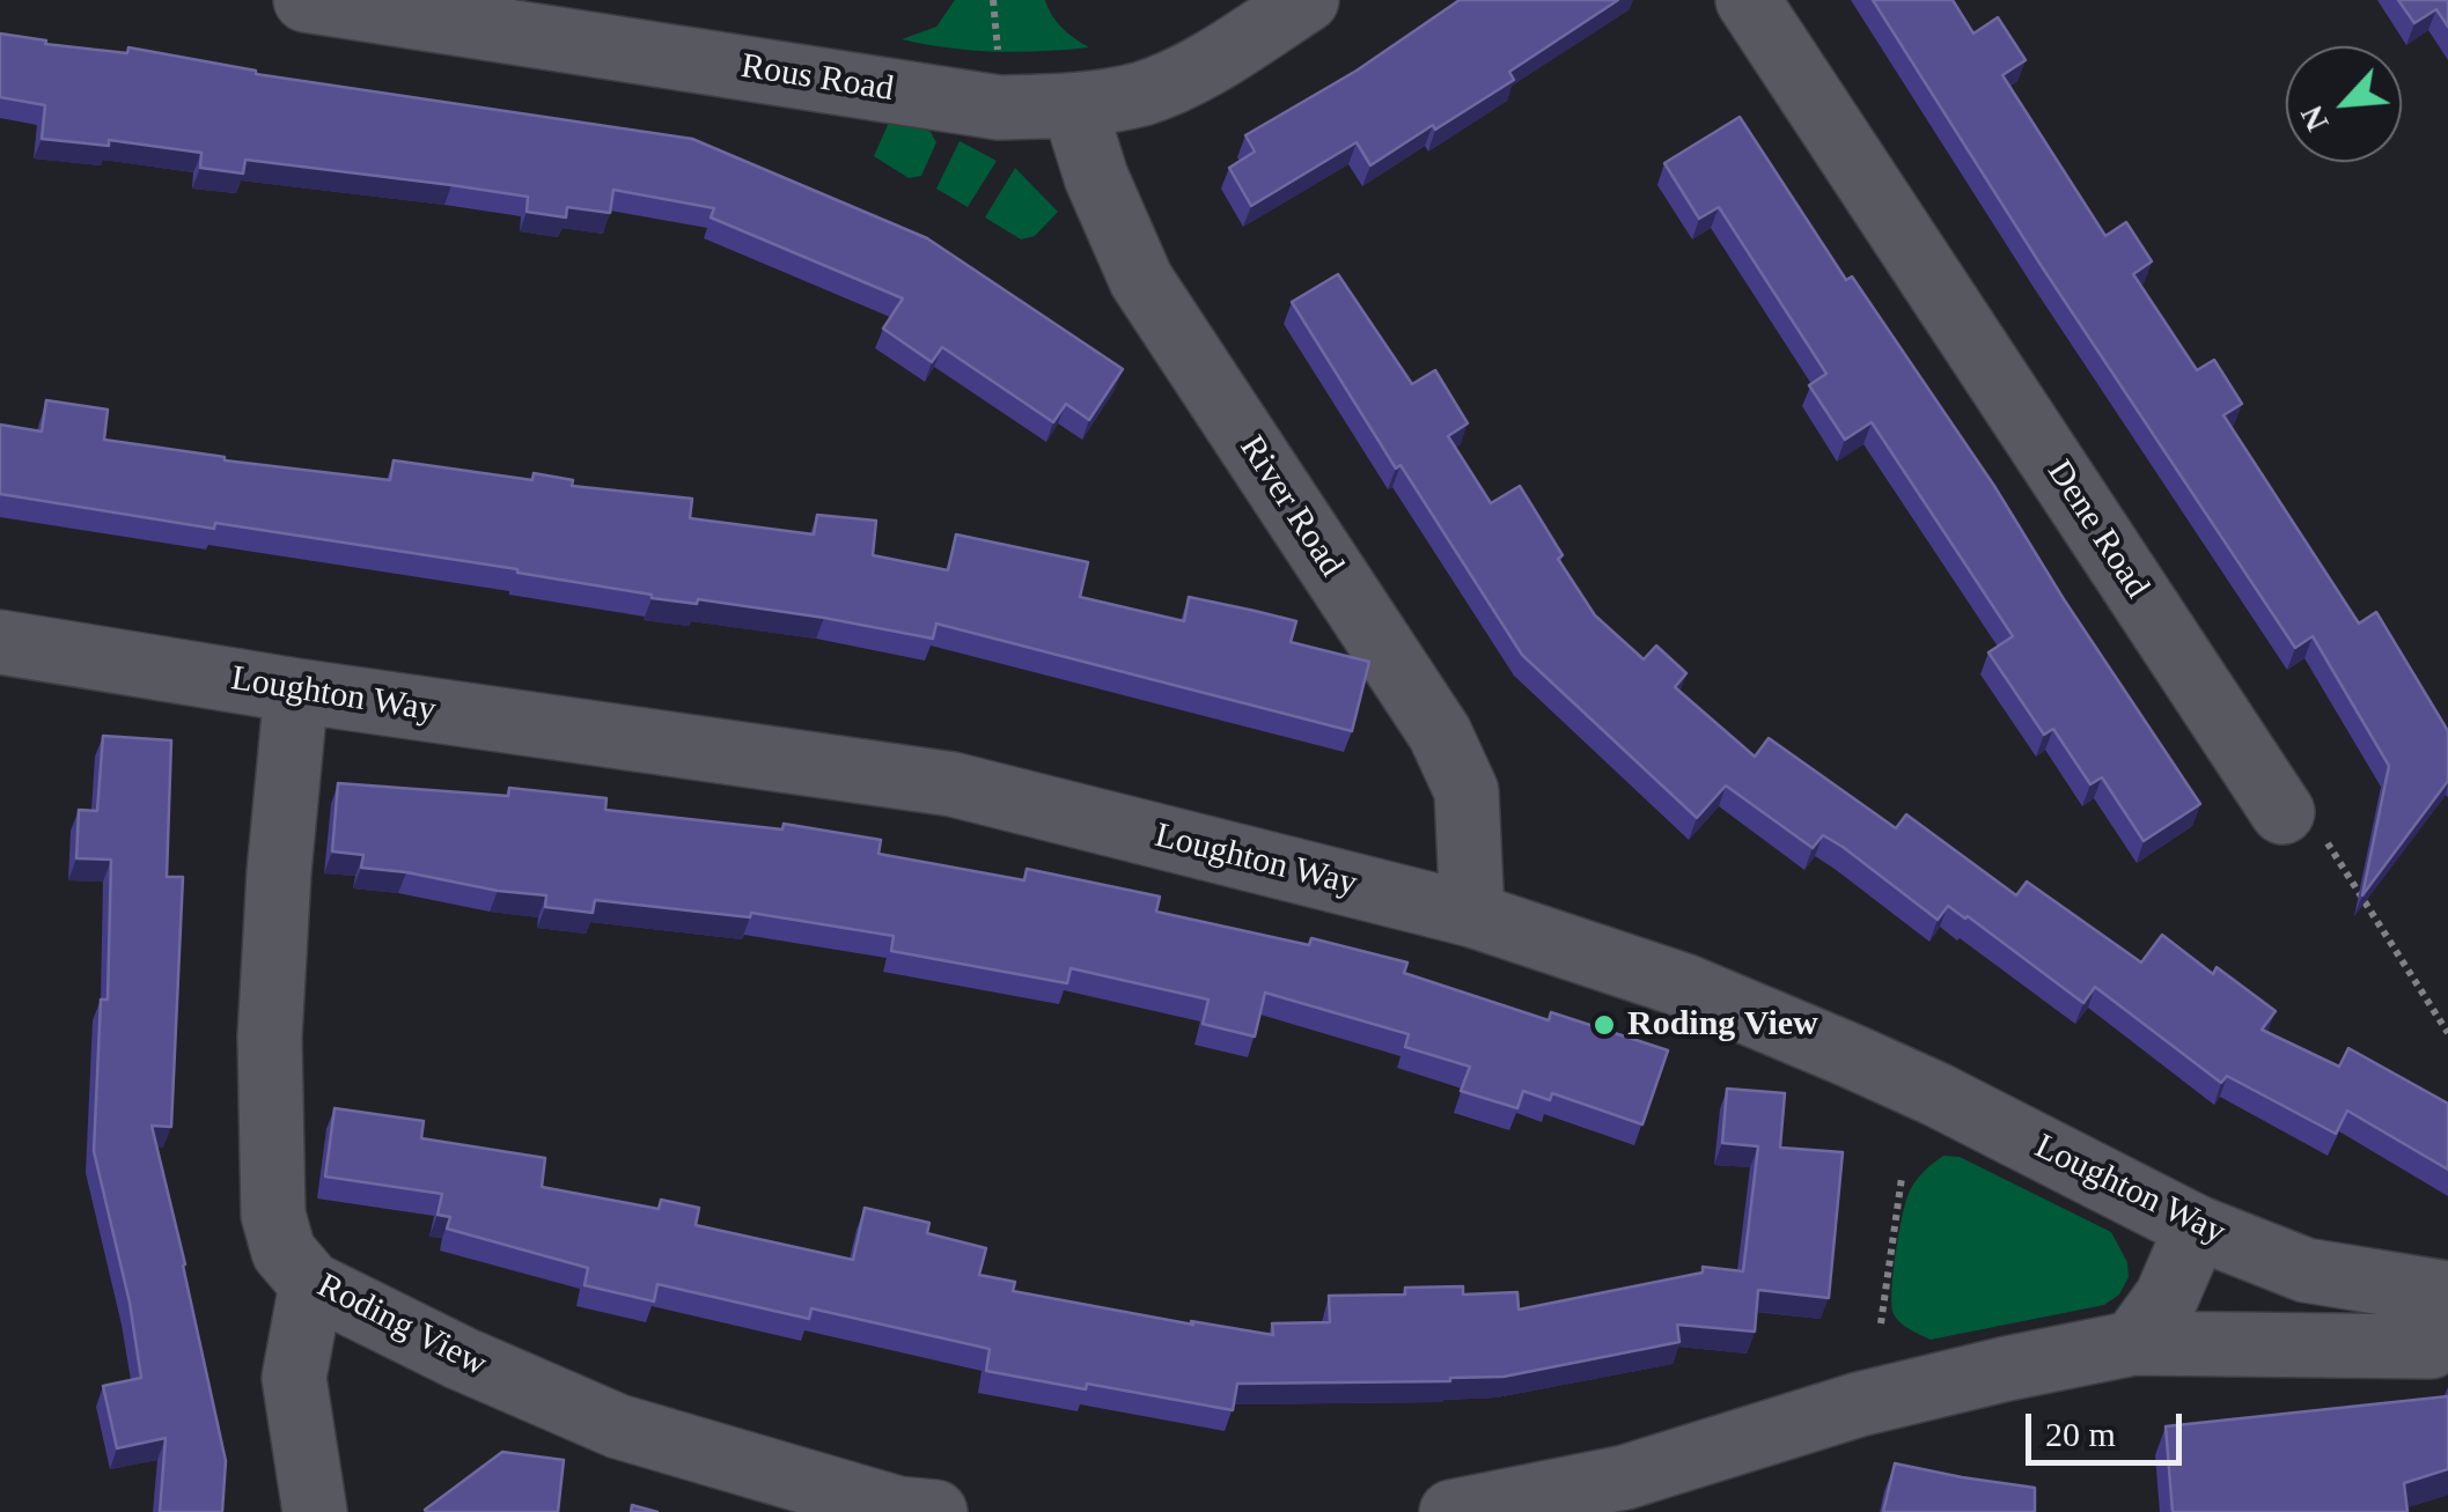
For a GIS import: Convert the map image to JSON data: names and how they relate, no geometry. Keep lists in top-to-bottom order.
{
  "streets": {
    "street": [
      "Rous Road",
      "River Road",
      "Dene Road",
      "Loughton Way",
      "Roding View"
    ]
  },
  "crossings": [
    ["Rous Road", "River Road"],
    ["River Road", "Loughton Way"],
    ["Loughton Way", "Roding View"]
  ],
  "places": ["Roding View"],
  "scale_bar": "20 m",
  "north": "bottom left"
}
